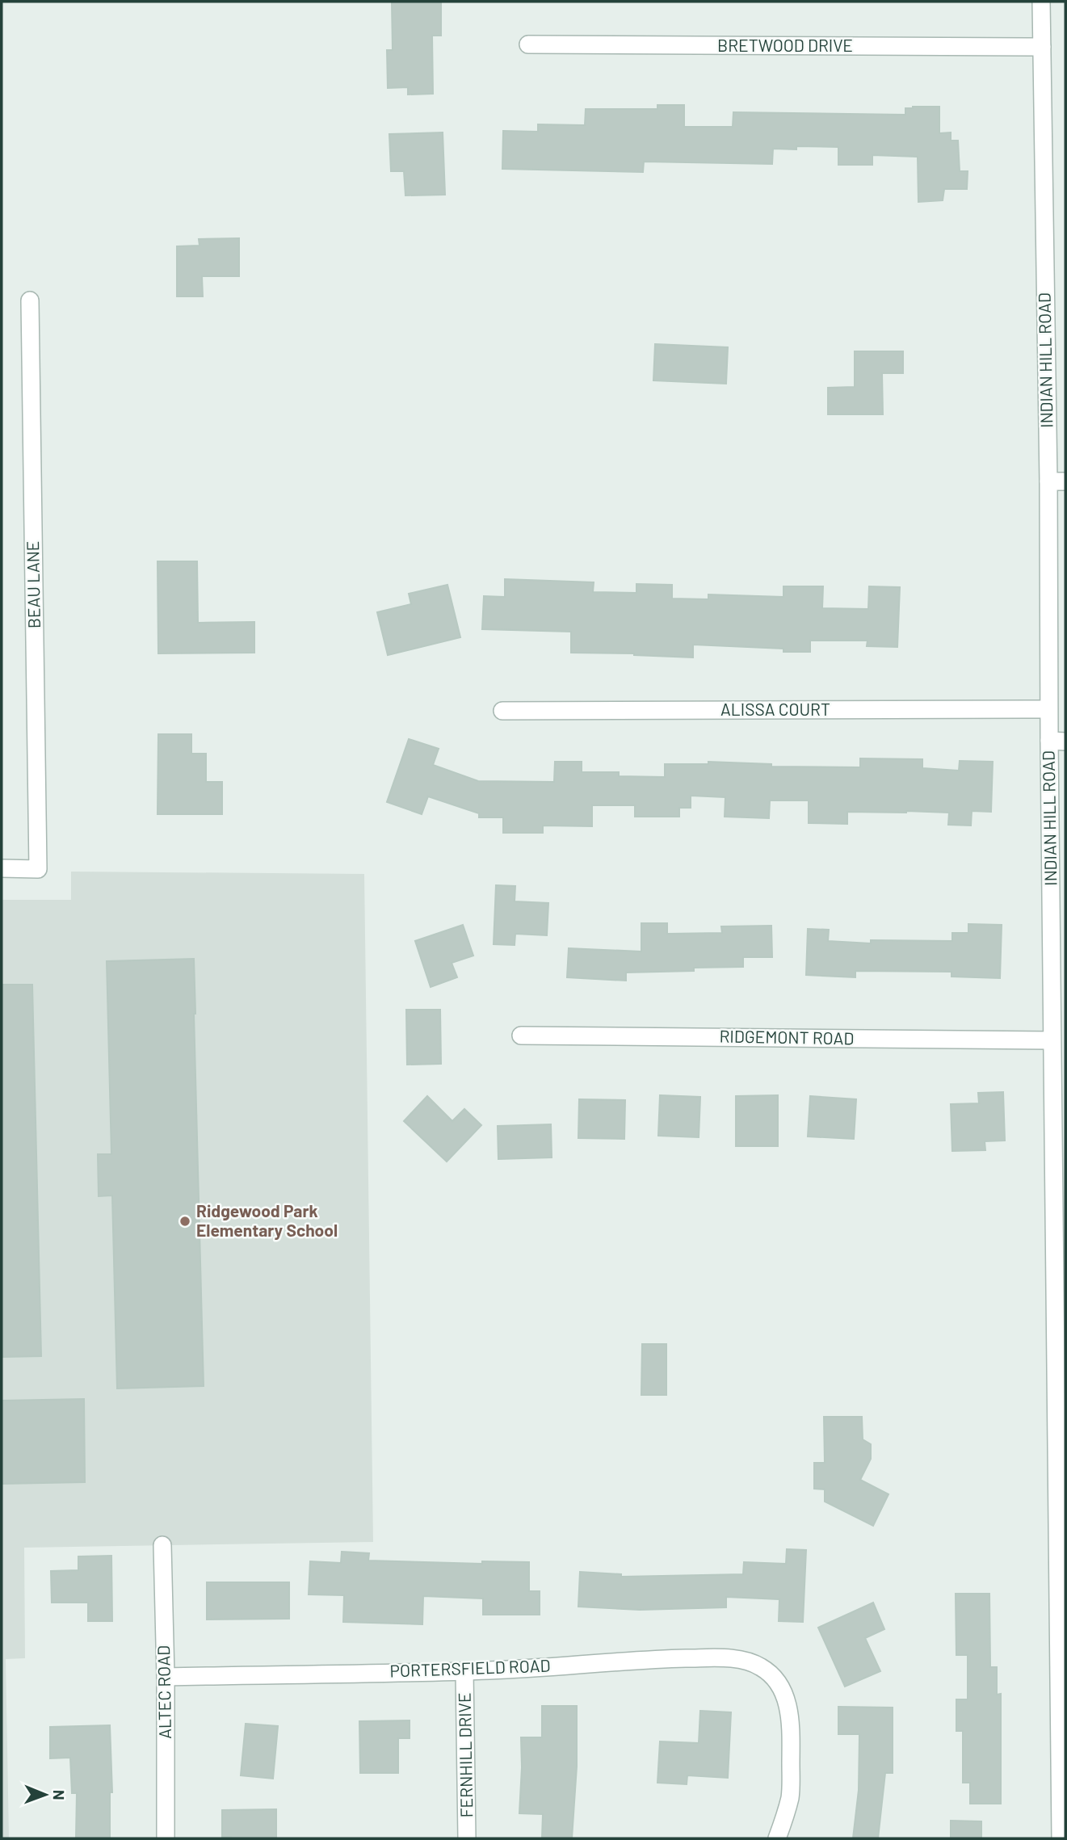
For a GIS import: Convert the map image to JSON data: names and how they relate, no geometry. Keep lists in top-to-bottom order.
{
  "streets": {
    "street": [
      "BRETWOOD DRIVE",
      "INDIAN HILL ROAD",
      "BEAU LANE",
      "ALISSA COURT",
      "RIDGEMONT ROAD",
      "PORTERSFIELD ROAD",
      "ALTEC ROAD",
      "FERNHILL DRIVE"
    ]
  },
  "crossings": [
    ["BRETWOOD DRIVE", "INDIAN HILL ROAD"],
    ["INDIAN HILL ROAD", "ALISSA COURT"],
    ["INDIAN HILL ROAD", "RIDGEMONT ROAD"],
    ["PORTERSFIELD ROAD", "ALTEC ROAD"],
    ["PORTERSFIELD ROAD", "FERNHILL DRIVE"]
  ],
  "places": ["Ridgewood Park Elementary School"],
  "north": "right"
}
